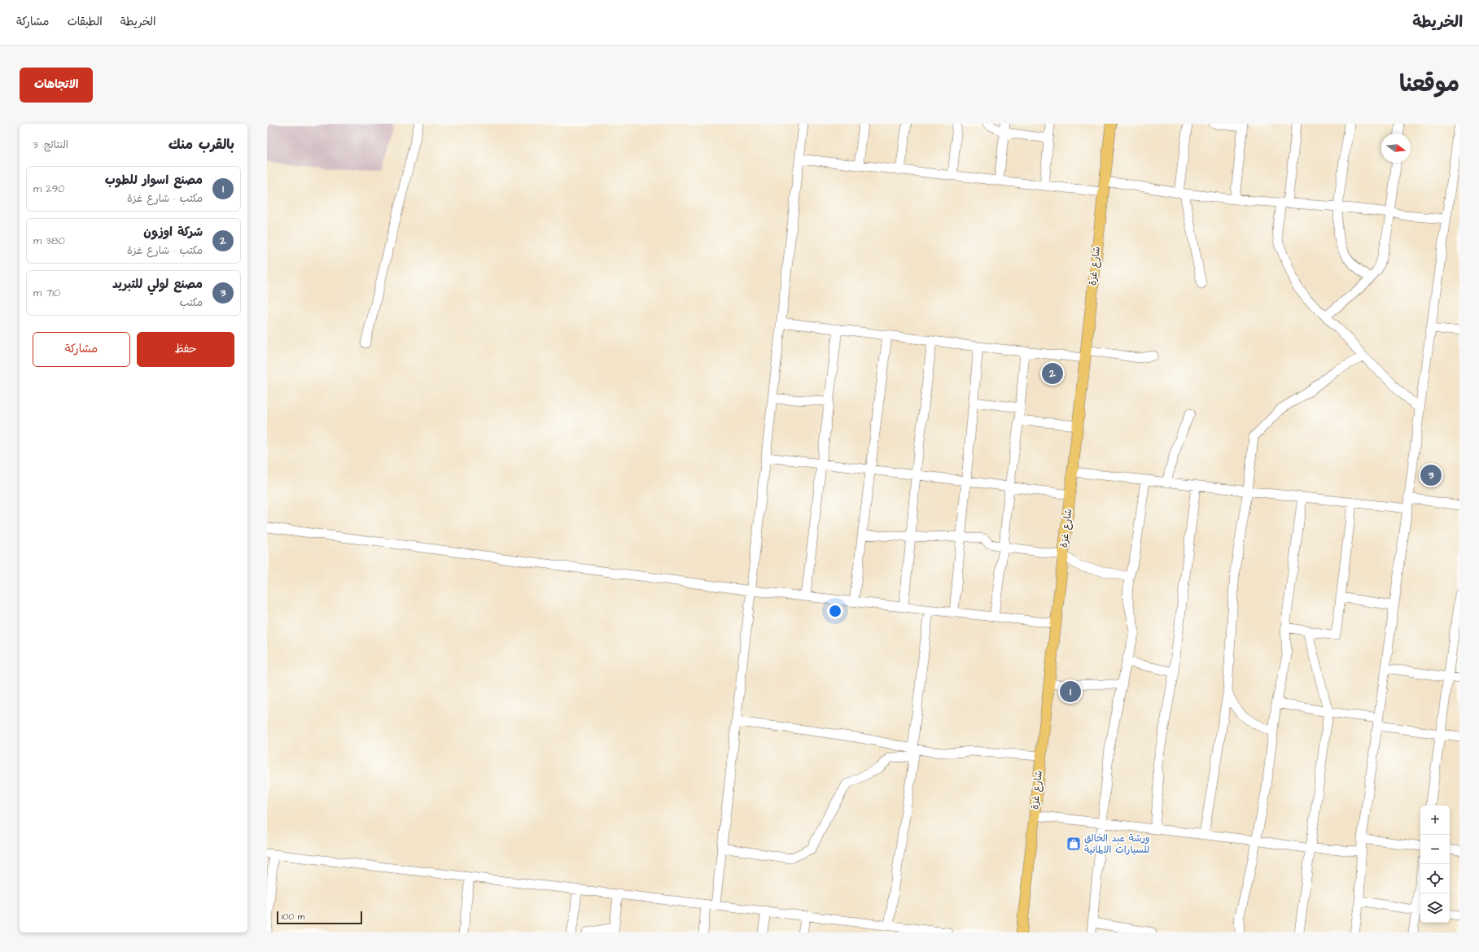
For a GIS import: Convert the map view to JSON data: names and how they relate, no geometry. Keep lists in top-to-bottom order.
{
  "streets": {
    "main road": ["شارع غزة"]
  },
  "places": {
    "shop": ["ورشة عبد الخالق للسيارات الالمانية"]
  },
  "scale_bar": "100 m",
  "north": "right",
  "page": {
    "header": "الخريطة",
    "nav": ["الخريطة", "الطبقات", "مشاركة"],
    "title": "موقعنا",
    "buttons": [
      "الاتجاهات",
      ["حفظ", "مشاركة"]
    ],
    "heading": ["بالقرب منك", "النتائج: 3"],
    "list": [
      {
        "mark": "1",
        "name": "مصنع اسوار للطوب",
        "note": "مكتب · شارع غزة",
        "value": "290 m"
      },
      {
        "mark": "2",
        "name": "شركة اوزون",
        "note": "مكتب · شارع غزة",
        "value": "380 m"
      },
      {
        "mark": "3",
        "name": "مصنع لولي للتبريد",
        "note": "مكتب",
        "value": "710 m"
      }
    ],
    "pins": ["2", "3", "1"],
    "map_buttons": ["+", "−"],
    "scale": "100 m"
  }
}
